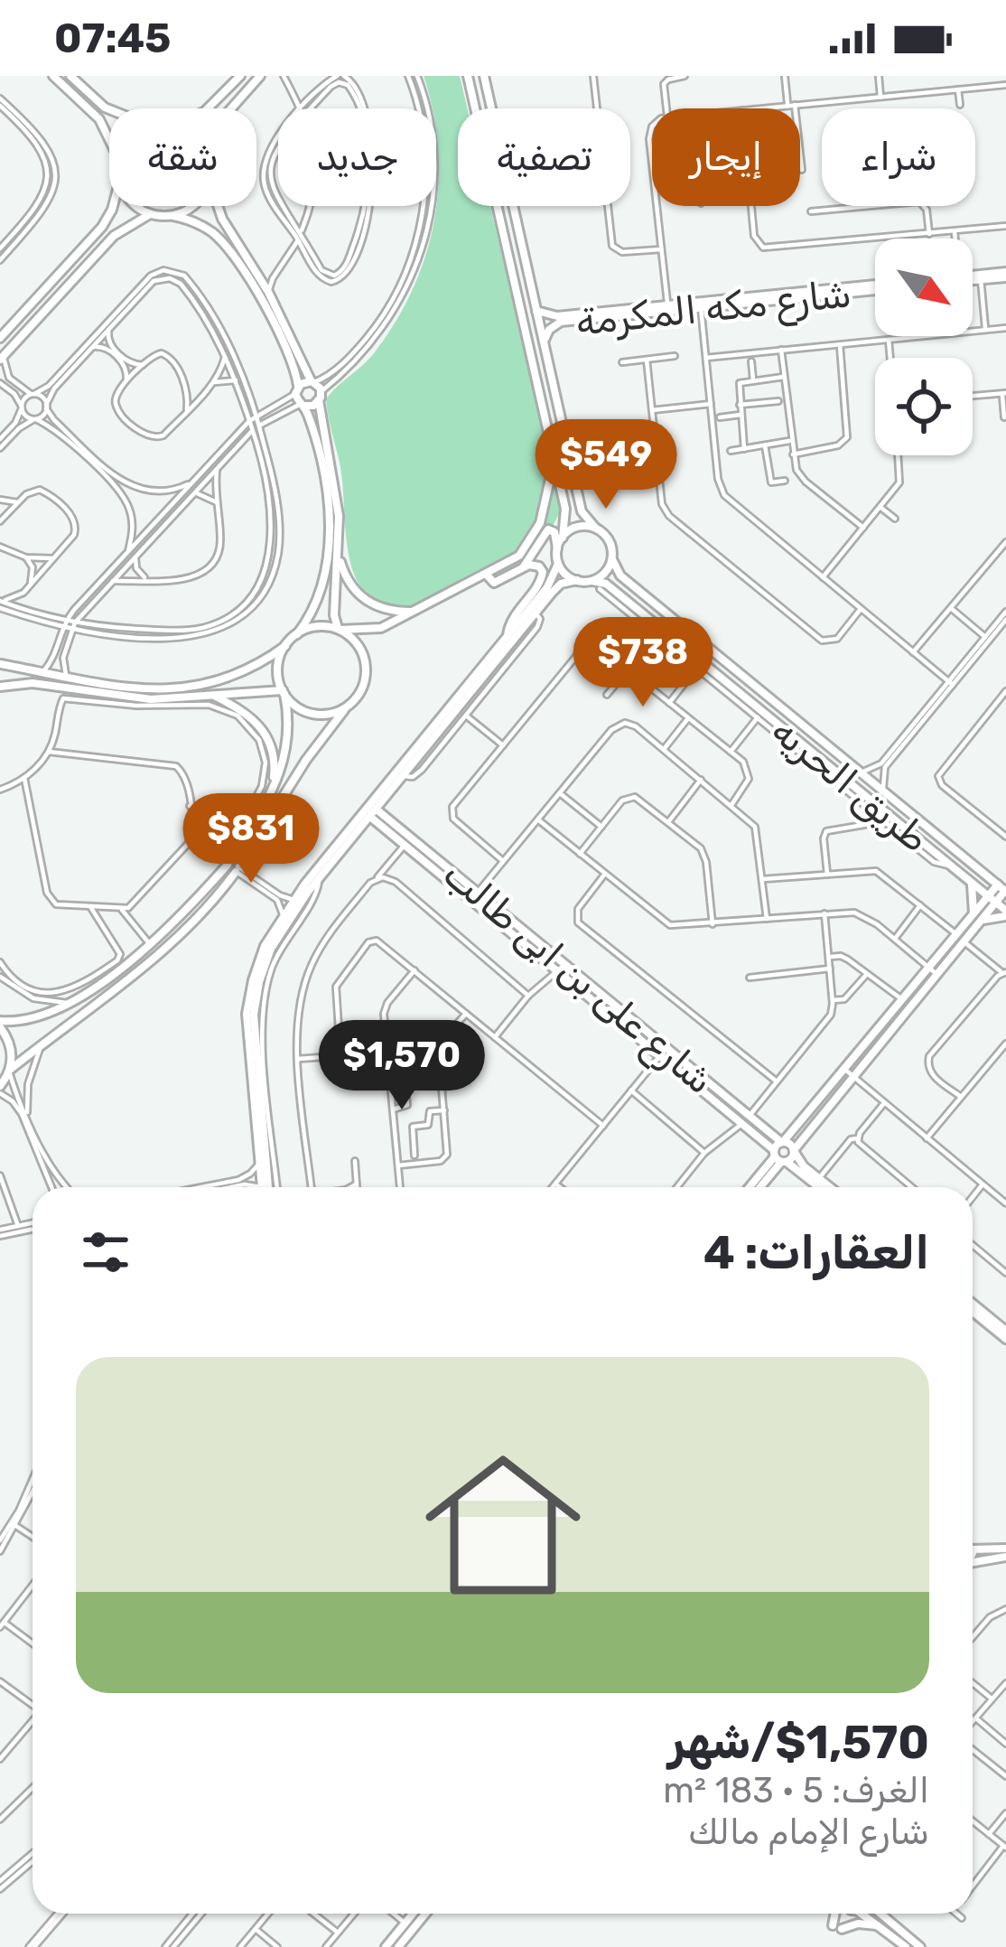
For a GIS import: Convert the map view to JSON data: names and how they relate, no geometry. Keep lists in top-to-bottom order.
{
  "streets": {
    "street": ["شارع مكه المكرمة", "طريق الحريه", "شارع على بن ابى طالب"]
  },
  "north": "bottom right",
  "page": {
    "status": "07:45",
    "chip": [
      "شراء",
      "إيجار",
      "تصفية",
      "جديد",
      "شقة"
    ],
    "price": [
      "$549",
      "$738",
      "$831",
      "$1,570"
    ],
    "heading": "العقارات: 4",
    "list": [
      {
        "name": "$1,570/شهر",
        "note": "الغرف: 5 · 183 m² · شارع الإمام مالك"
      }
    ]
  }
}
